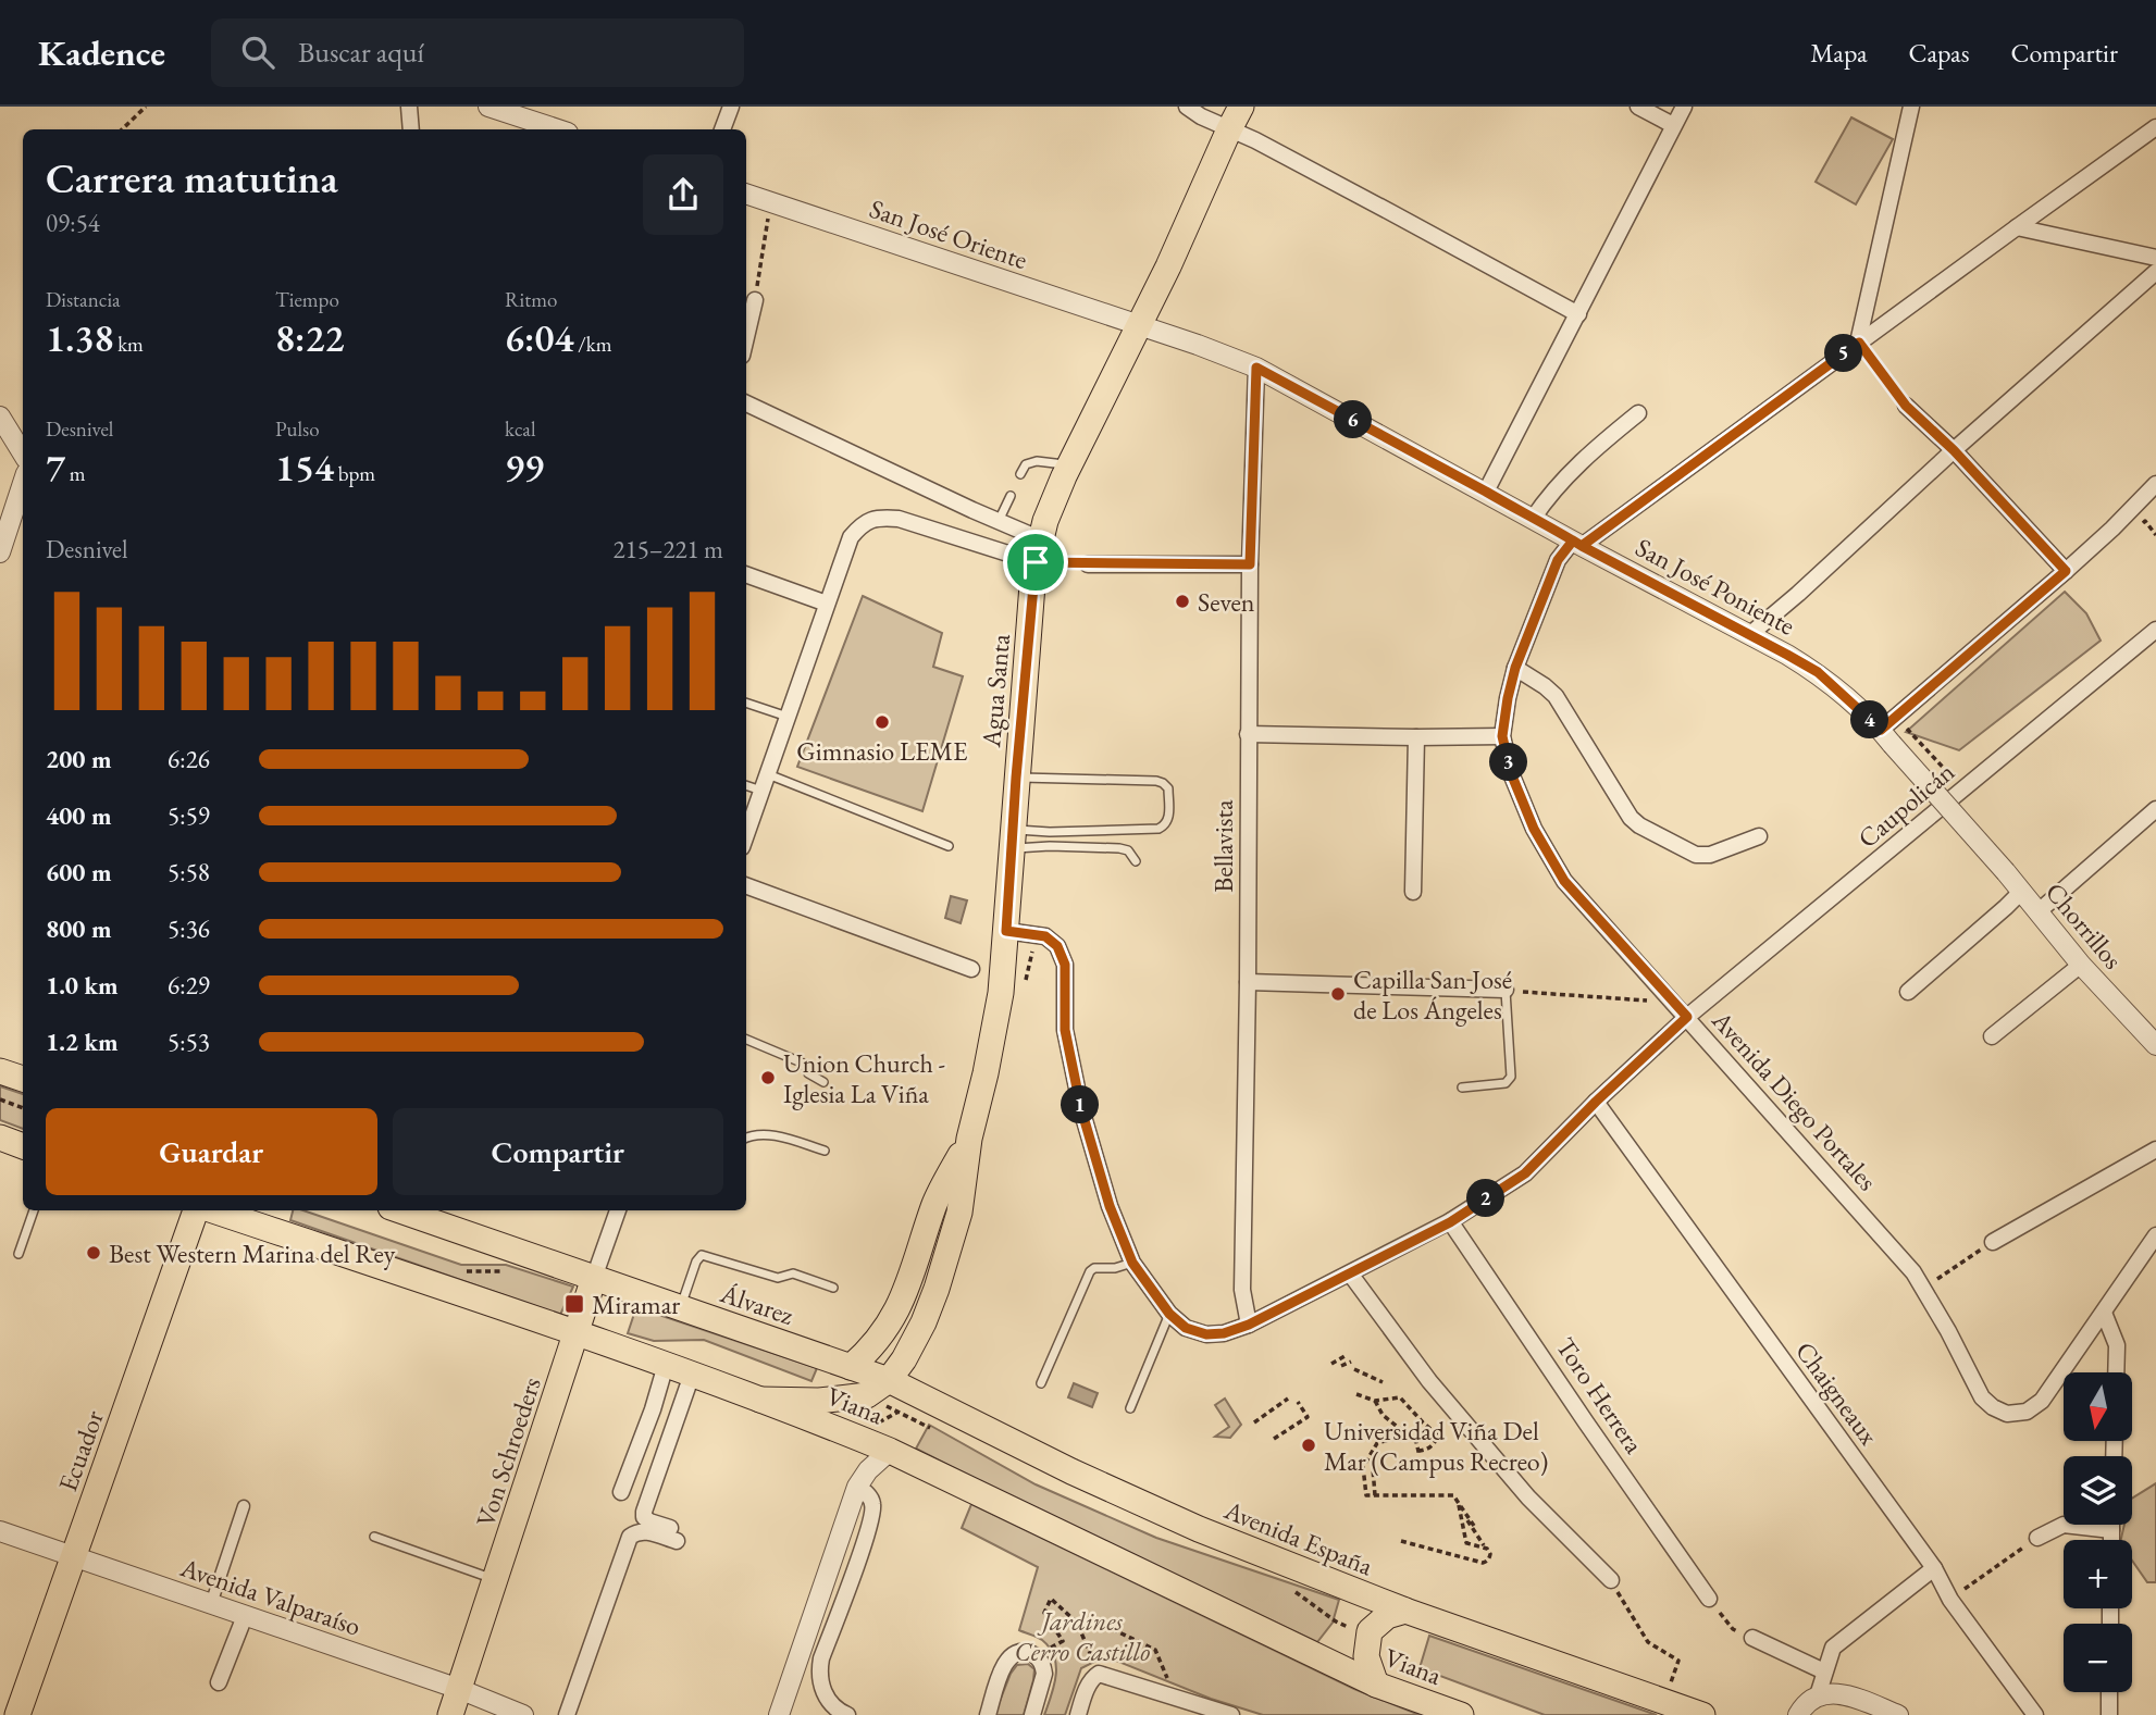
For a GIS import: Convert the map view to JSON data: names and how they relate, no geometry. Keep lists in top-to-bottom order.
{
  "streets": {
    "main road": [
      "Agua Santa",
      "Álvarez",
      "Viana",
      "Ecuador",
      "Von Schroeders",
      "Avenida España"
    ],
    "street": [
      "San José Oriente",
      "San José Poniente",
      "Caupolicán",
      "Bellavista",
      "Chorrillos",
      "Avenida Diego Portales",
      "Chaigneaux",
      "Toro Herrera",
      "Avenida Valparaíso"
    ]
  },
  "crossings": [
    ["San José Oriente", "San José Poniente"],
    ["San José Oriente", "Agua Santa"],
    ["San José Poniente", "Agua Santa"],
    ["San José Poniente", "Bellavista"],
    ["San José Poniente", "Chorrillos"],
    ["Agua Santa", "Avenida Diego Portales"],
    ["Agua Santa", "Álvarez"],
    ["Agua Santa", "Avenida España"],
    ["Caupolicán", "Avenida Diego Portales"],
    ["Bellavista", "Avenida Diego Portales"],
    ["Avenida Diego Portales", "Chaigneaux"],
    ["Avenida Diego Portales", "Toro Herrera"],
    ["Álvarez", "Von Schroeders"],
    ["Álvarez", "Avenida España"],
    ["Viana", "Von Schroeders"],
    ["Ecuador", "Avenida Valparaíso"],
    ["Von Schroeders", "Avenida Valparaíso"]
  ],
  "parks": ["Jardines Cerro Castillo"],
  "places": {
    "other": [
      "Seven",
      "Gimnasio LEME",
      "Capilla San José de Los Ángeles",
      "Union Church - Iglesia La Viña",
      "Best Western Marina del Rey",
      "Universidad Viña Del Mar (Campus Recreo)"
    ],
    "transit": ["Miramar"]
  },
  "north": "bottom",
  "page": {
    "header": "Kadence",
    "search": "Buscar aquí",
    "nav": ["Mapa", "Capas", "Compartir"],
    "heading": ["Carrera matutina", "09:54"],
    "stats": [
      ["Distancia", "1.38 km"],
      ["Tiempo", "8:22"],
      ["Ritmo", "6:04 /km"],
      ["Desnivel", "7 m"],
      ["Pulso", "154 bpm"],
      ["kcal", "99"]
    ],
    "pins": [
      "5",
      "6",
      "4",
      "3",
      "1",
      "2"
    ],
    "chart": ["Desnivel", "215–221 m"],
    "list": [
      {
        "name": "200 m",
        "note": "6:26"
      },
      {
        "name": "400 m",
        "note": "5:59"
      },
      {
        "name": "600 m",
        "note": "5:58"
      },
      {
        "name": "800 m",
        "note": "5:36"
      },
      {
        "name": "1.0 km",
        "note": "6:29"
      },
      {
        "name": "1.2 km",
        "note": "5:53"
      }
    ],
    "buttons": ["Guardar", "Compartir"],
    "map_buttons": ["+", "−"]
  }
}
